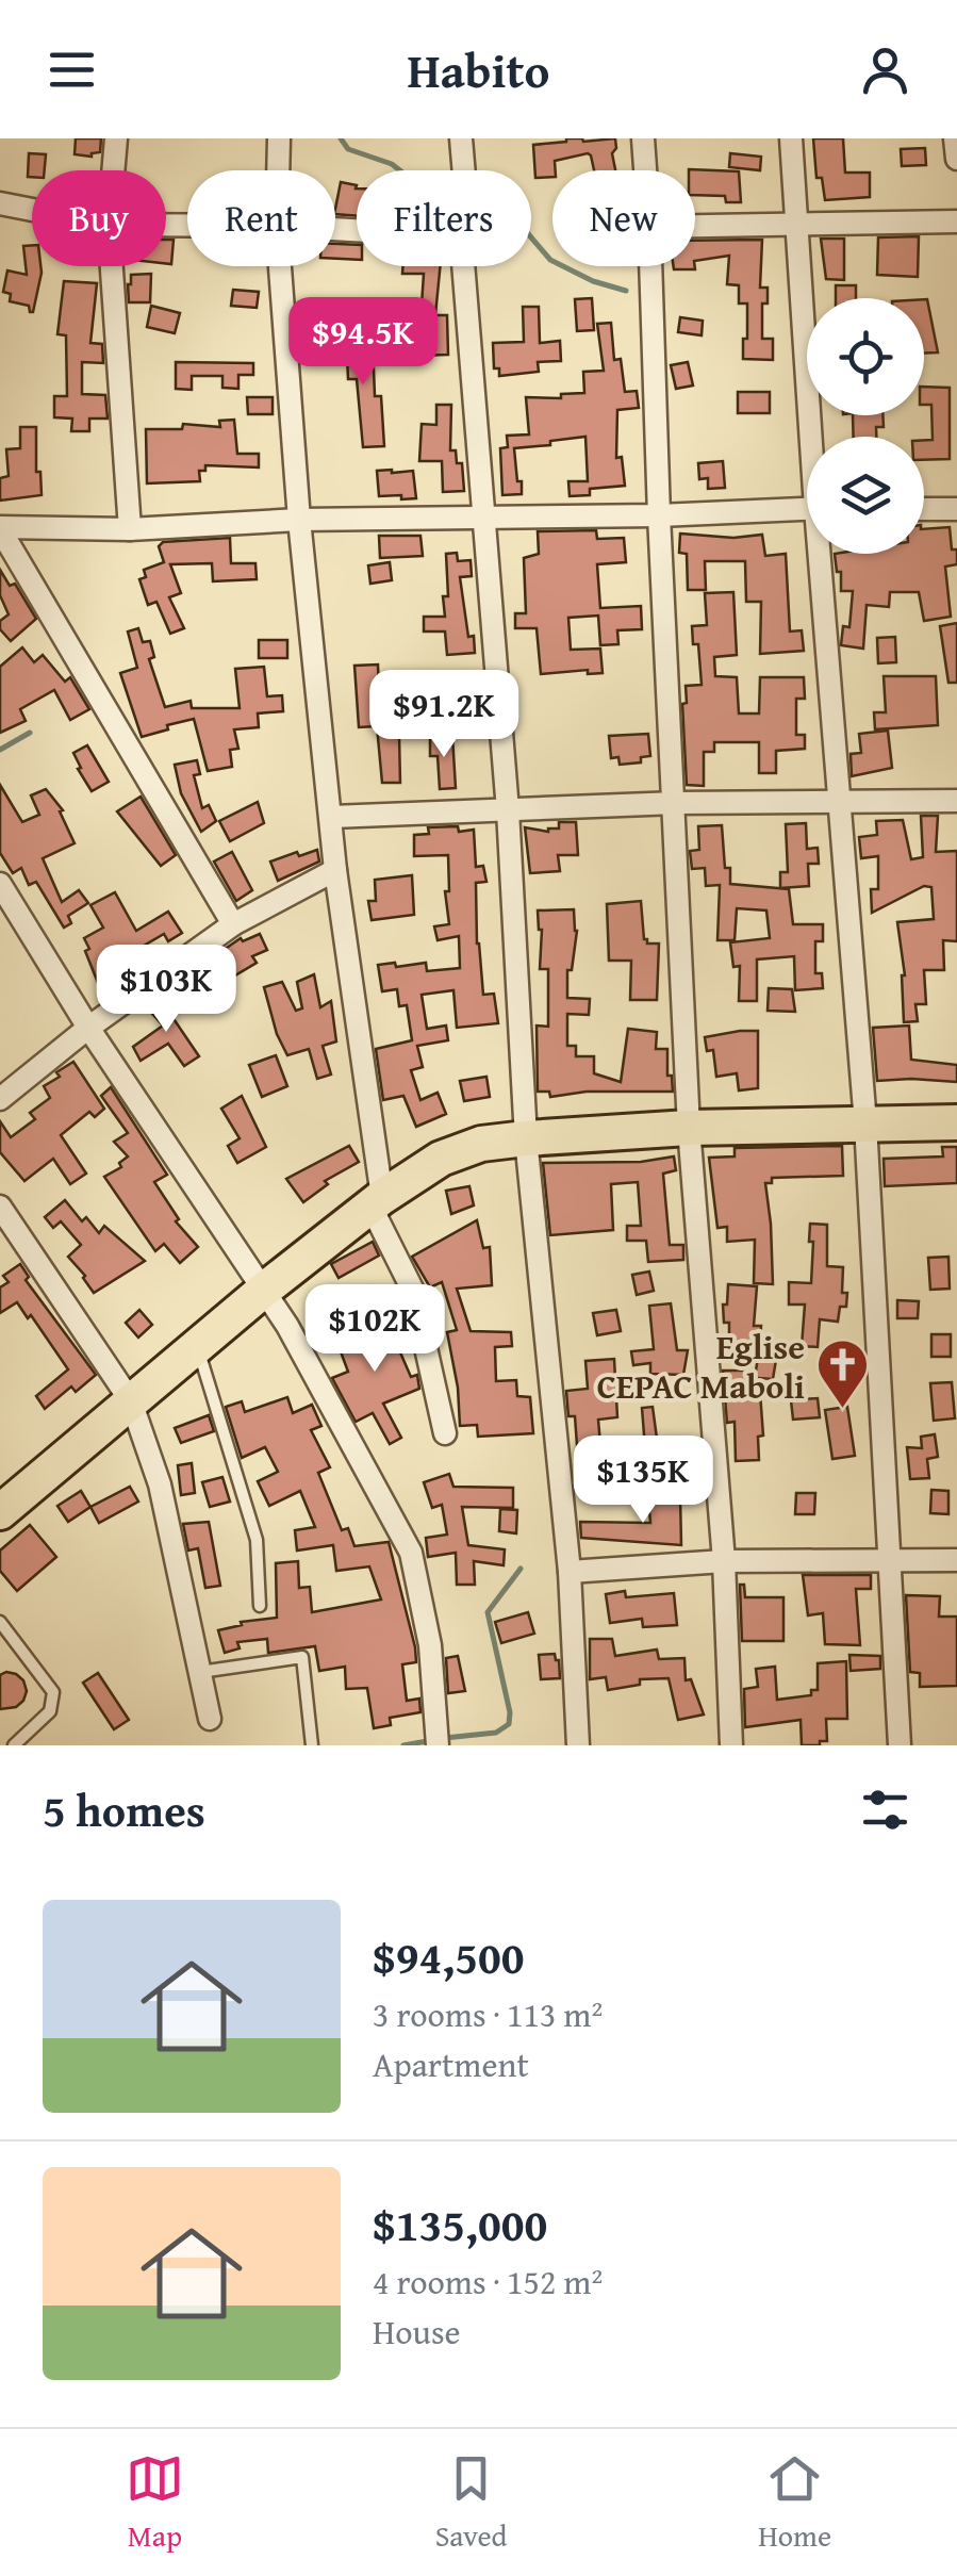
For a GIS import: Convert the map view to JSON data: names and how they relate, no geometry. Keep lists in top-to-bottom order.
{
  "places": {
    "church": ["Eglise CEPAC Maboli"]
  },
  "page": {
    "header": "Habito",
    "chip": [
      "Buy",
      "Rent",
      "Filters",
      "New"
    ],
    "price": [
      "$94.5K",
      "$91.2K",
      "$103K",
      "$102K",
      "$135K"
    ],
    "heading": "5 homes",
    "list": [
      {
        "name": "$94,500",
        "note": "3 rooms · 113 m² · Apartment"
      },
      {
        "name": "$135,000",
        "note": "4 rooms · 152 m² · House"
      }
    ],
    "tabs": ["Map", "Saved", "Home"]
  }
}
